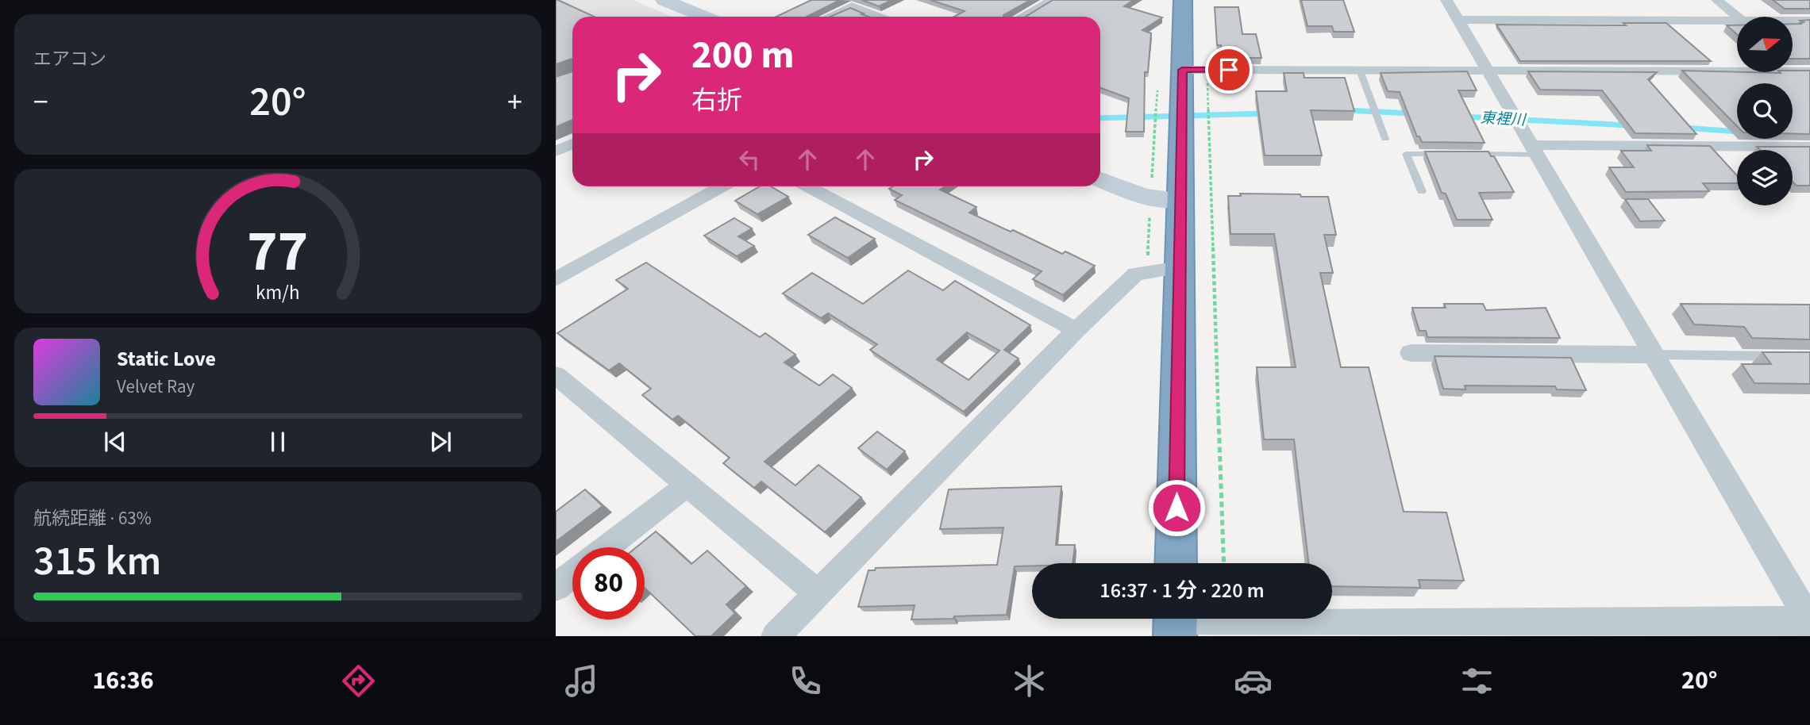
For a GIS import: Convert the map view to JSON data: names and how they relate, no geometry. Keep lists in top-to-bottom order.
{
  "water": ["東裡川"],
  "north": "right",
  "page": {
    "tile": [
      "エアコン",
      ["航続距離 · 63%", "315 km"]
    ],
    "turn": ["200 m", "右折"],
    "heat": ["−", "20°", "+"],
    "song": ["Static Love", "Velvet Ray"],
    "limit": "80",
    "trip": "16:37 · 1 分 · 220 m",
    "tabs": ["16:36", "20°"],
    "gauge": ["77", "km/h"]
  }
}
